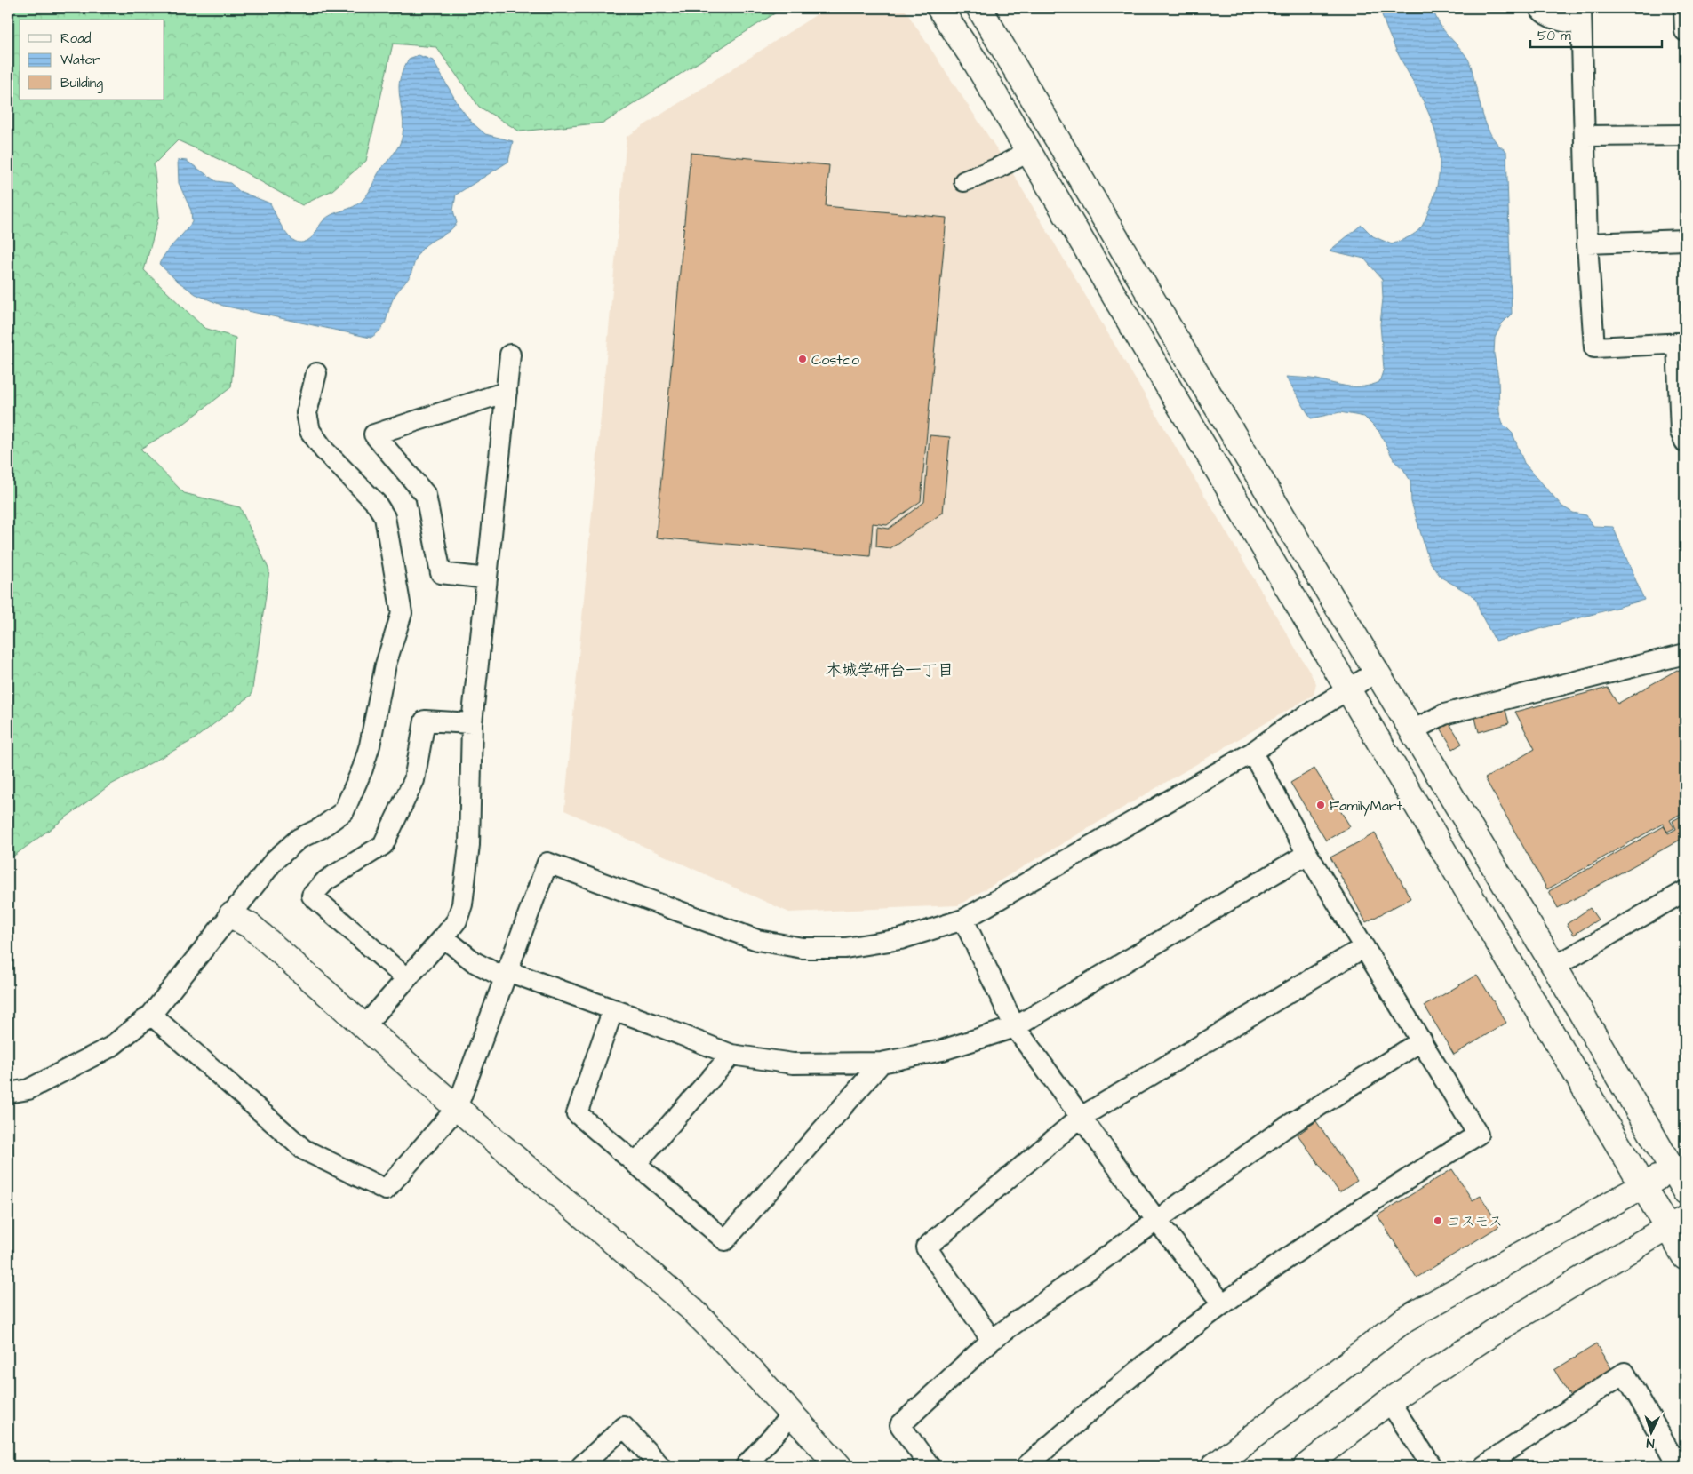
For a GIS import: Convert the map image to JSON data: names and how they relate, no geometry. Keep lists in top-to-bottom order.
{
  "districts": ["本城学研台一丁目"],
  "places": ["Costco", "FamilyMart", "コスモス"],
  "legend": ["Road", "Water", "Building"],
  "scale_bar": "50 m",
  "north": "bottom"
}
